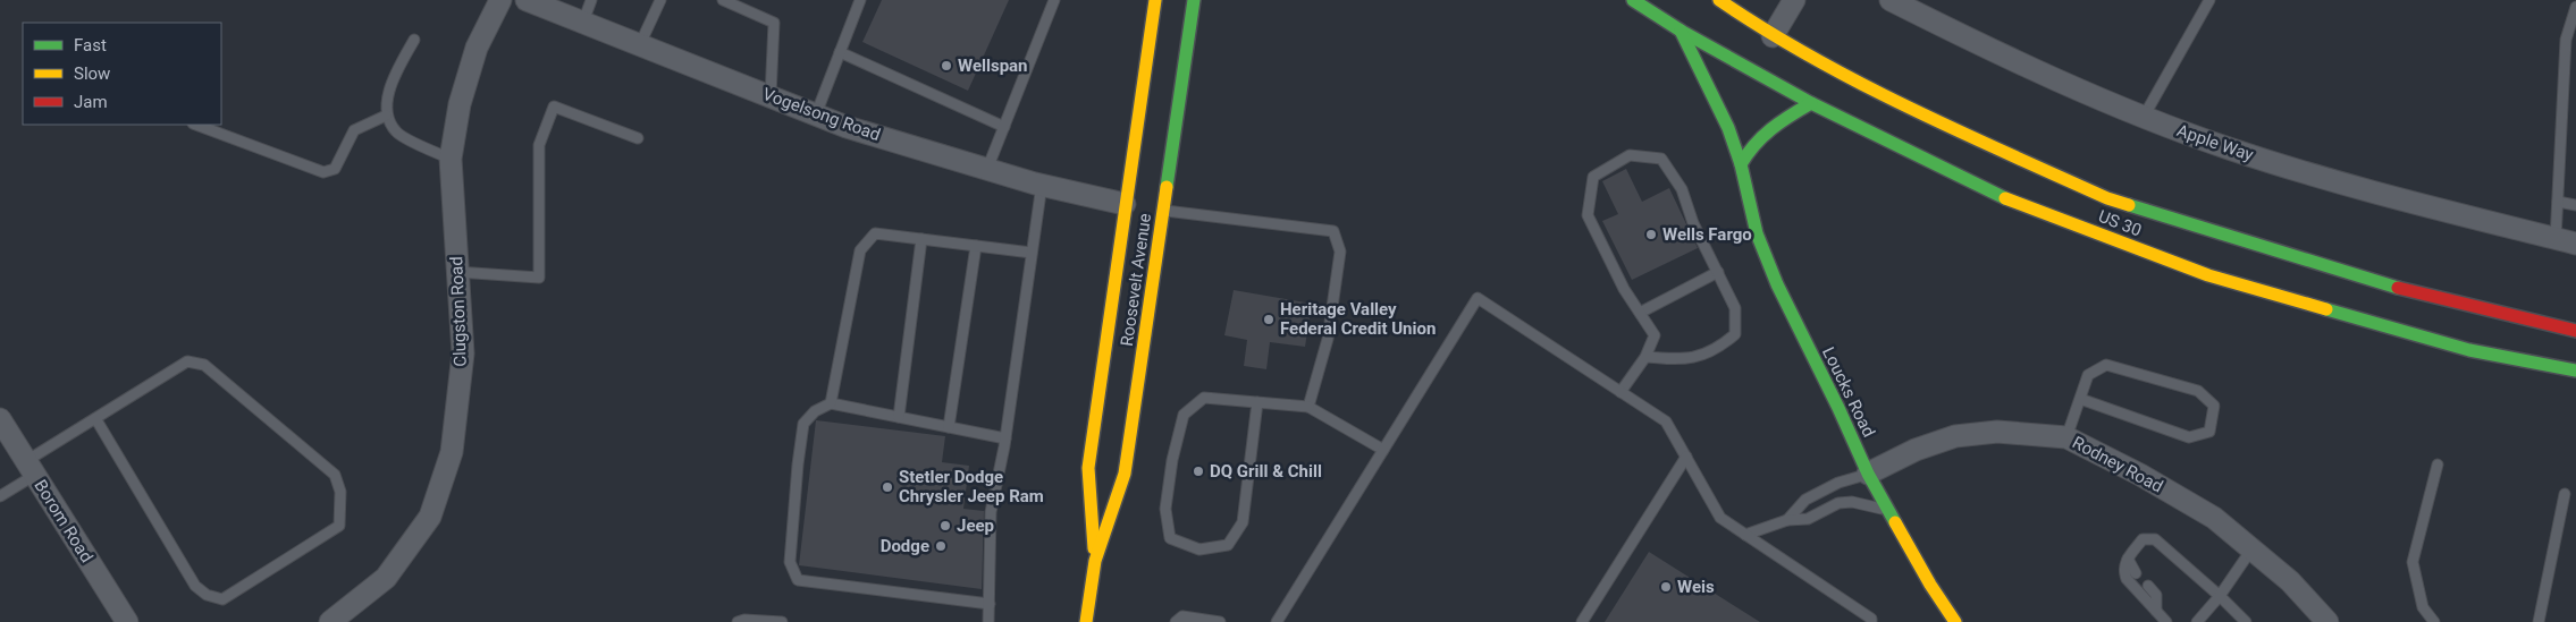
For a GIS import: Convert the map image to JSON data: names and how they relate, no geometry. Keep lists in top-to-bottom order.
{
  "streets": {
    "main road": ["US 30", "Roosevelt Avenue", "Loucks Road"],
    "street": [
      "Vogelsong Road",
      "Apple Way",
      "Clugston Road",
      "Rodney Road",
      "Borom Road"
    ]
  },
  "crossings": [
    ["Vogelsong Road", "Roosevelt Avenue"],
    ["US 30", "Loucks Road"],
    ["Loucks Road", "Rodney Road"]
  ],
  "places": [
    "Wellspan",
    "Wells Fargo",
    "Heritage Valley Federal Credit Union",
    "DQ Grill & Chill",
    "Stetler Dodge Chrysler Jeep Ram",
    "Jeep",
    "Dodge",
    "Weis"
  ],
  "legend": ["Fast", "Slow", "Jam"]
}
